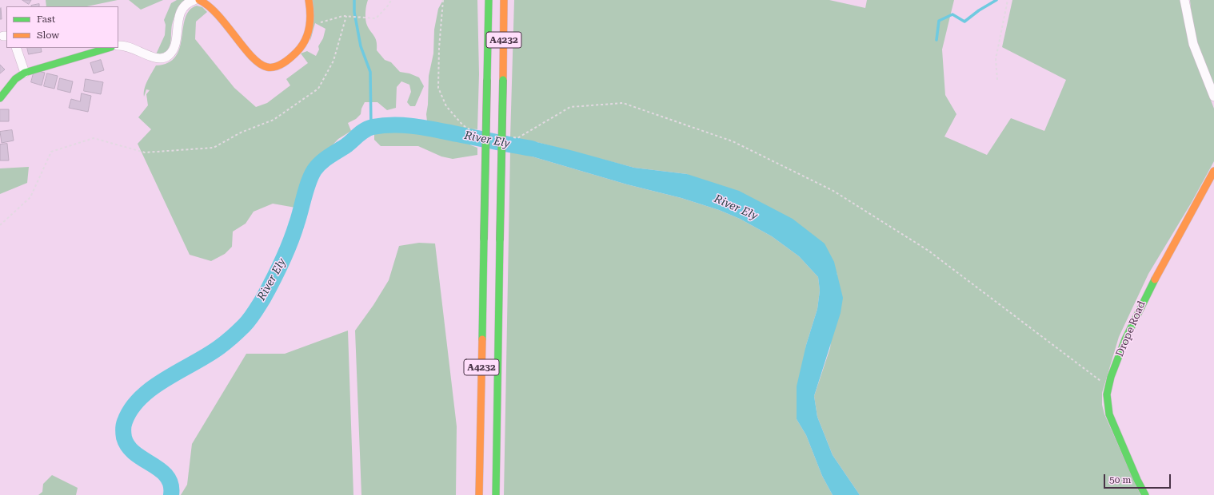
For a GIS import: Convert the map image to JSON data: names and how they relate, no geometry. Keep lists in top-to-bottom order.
{
  "streets": {
    "main road": ["A4232", "Drope Road"]
  },
  "water": ["River Ely"],
  "legend": ["Fast", "Slow"],
  "scale_bar": "50 m"
}
